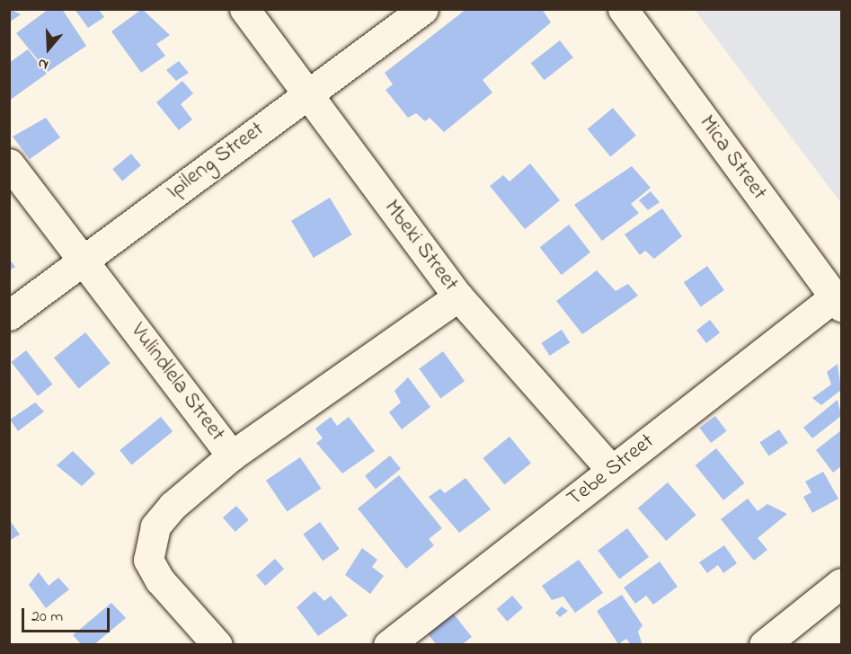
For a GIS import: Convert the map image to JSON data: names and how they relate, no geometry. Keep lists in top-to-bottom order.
{
  "streets": {
    "street": [
      "Mica Street",
      "Ipileng Street",
      "Mbeki Street",
      "Vulindlela Street",
      "Tebe Street"
    ]
  },
  "crossings": [
    ["Mica Street", "Tebe Street"],
    ["Ipileng Street", "Mbeki Street"],
    ["Ipileng Street", "Vulindlela Street"],
    ["Mbeki Street", "Tebe Street"]
  ],
  "scale_bar": "20 m",
  "north": "bottom"
}
